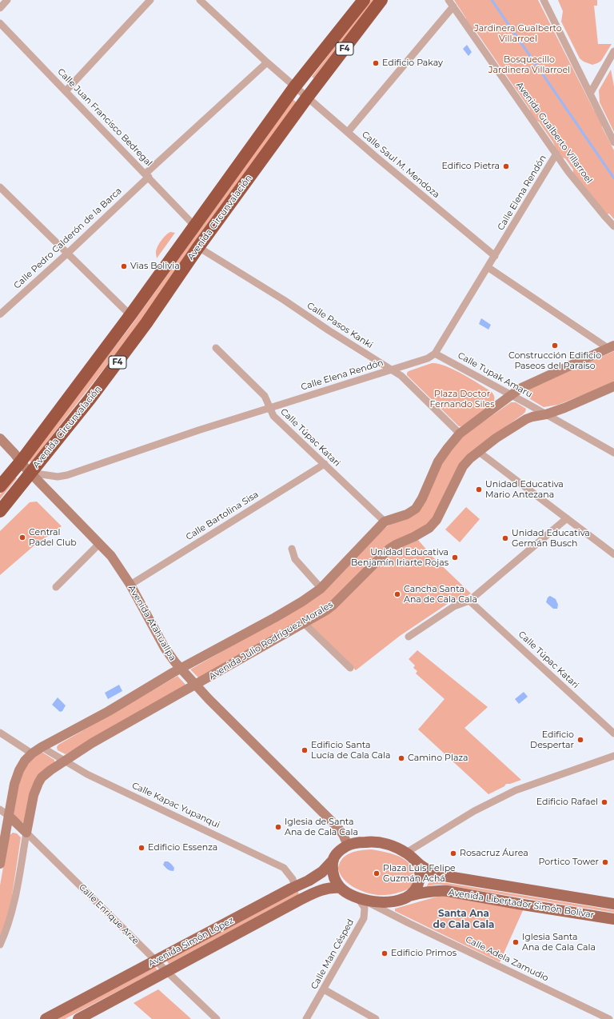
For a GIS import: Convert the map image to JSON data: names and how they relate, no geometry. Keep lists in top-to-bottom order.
{
  "streets": {
    "highway": ["F4", "Avenida Circunvalación"],
    "main road": [
      "Avenida Atahuallpa",
      "Avenida Julio Rodríguez Morales",
      "Avenida Libertador Simón Bolívar",
      "Calle Enrique Arze",
      "Avenida Simón López"
    ],
    "street": [
      "Calle Juan Francisco Bedregal",
      "Avenida Gualberto Villarroel",
      "Calle Saul M. Mendoza",
      "Calle Elena Rendón",
      "Calle Pedro Calderón de la Barca",
      "Calle Pasos Kanki",
      "Calle Tupak Amaru",
      "Calle Túpac Katari",
      "Calle Bartolina Sisa",
      "Calle Kapac Yupanqui",
      "Calle Man Césped",
      "Calle Adela Zamudio"
    ]
  },
  "crossings": [
    ["Calle Juan Francisco Bedregal", "Avenida Circunvalación"],
    ["Calle Juan Francisco Bedregal", "Calle Pedro Calderón de la Barca"],
    ["Avenida Gualberto Villarroel", "Calle Elena Rendón"],
    ["Calle Saul M. Mendoza", "Calle Elena Rendón"],
    ["Calle Saul M. Mendoza", "Avenida Circunvalación"],
    ["Calle Saul M. Mendoza", "Calle Pedro Calderón de la Barca"],
    ["Calle Elena Rendón", "Avenida Circunvalación"],
    ["Calle Elena Rendón", "Calle Pasos Kanki"],
    ["Calle Elena Rendón", "Calle Tupak Amaru"],
    ["Calle Elena Rendón", "Calle Túpac Katari"],
    ["Calle Elena Rendón", "Avenida Atahuallpa"],
    ["Avenida Circunvalación", "Calle Pasos Kanki"],
    ["Avenida Circunvalación", "Avenida Atahuallpa"],
    ["Calle Pasos Kanki", "Avenida Julio Rodríguez Morales"],
    ["Calle Tupak Amaru", "Avenida Julio Rodríguez Morales"],
    ["Calle Túpac Katari", "Calle Bartolina Sisa"],
    ["Calle Túpac Katari", "Avenida Julio Rodríguez Morales"],
    ["Calle Bartolina Sisa", "Avenida Atahuallpa"],
    ["Avenida Atahuallpa", "Avenida Julio Rodríguez Morales"],
    ["Avenida Atahuallpa", "Avenida Libertador Simón Bolívar"],
    ["Avenida Atahuallpa", "Avenida Simón López"],
    ["Avenida Atahuallpa", "Calle Man Césped"],
    ["Avenida Atahuallpa", "Calle Adela Zamudio"],
    ["Avenida Julio Rodríguez Morales", "Calle Kapac Yupanqui"],
    ["Avenida Julio Rodríguez Morales", "Calle Enrique Arze"],
    ["Calle Kapac Yupanqui", "Avenida Simón López"],
    ["Avenida Libertador Simón Bolívar", "Avenida Simón López"],
    ["Avenida Libertador Simón Bolívar", "Calle Man Césped"],
    ["Avenida Libertador Simón Bolívar", "Calle Adela Zamudio"],
    ["Calle Enrique Arze", "Avenida Simón López"],
    ["Avenida Simón López", "Calle Man Césped"],
    ["Avenida Simón López", "Calle Adela Zamudio"],
    ["Calle Man Césped", "Calle Adela Zamudio"]
  ],
  "districts": ["Santa Ana de Cala Cala"],
  "parks": ["Jardinera Gualberto Villarroel", "Bosquecillo Jardinera Villarroel", "Plaza Doctor Fernando Siles"],
  "places": [
    "Edificio Pakay",
    "Edifico Pietra",
    "Vias Bolivia",
    "Construcción Edificio Paseos del Paraiso",
    "Unidad Educativa Mario Antezana",
    "Central Padel Club",
    "Unidad Educativa Germán Busch",
    "Unidad Educativa Benjamín Iriarte Rojas",
    "Cancha Santa Ana de Cala Cala",
    "Edificio Despertar",
    "Edificio Santa Lucía de Cala Cala",
    "Camino Plaza",
    "Edificio Rafael",
    "Iglesia de Santa Ana de Cala Cala",
    "Edificio Essenza",
    "Rosacruz Áurea",
    "Portico Tower",
    "Plaza Luis Felipe Guzmán Achá",
    "Iglesia Santa Ana de Cala Cala",
    "Edificio Primos"
  ]
}
